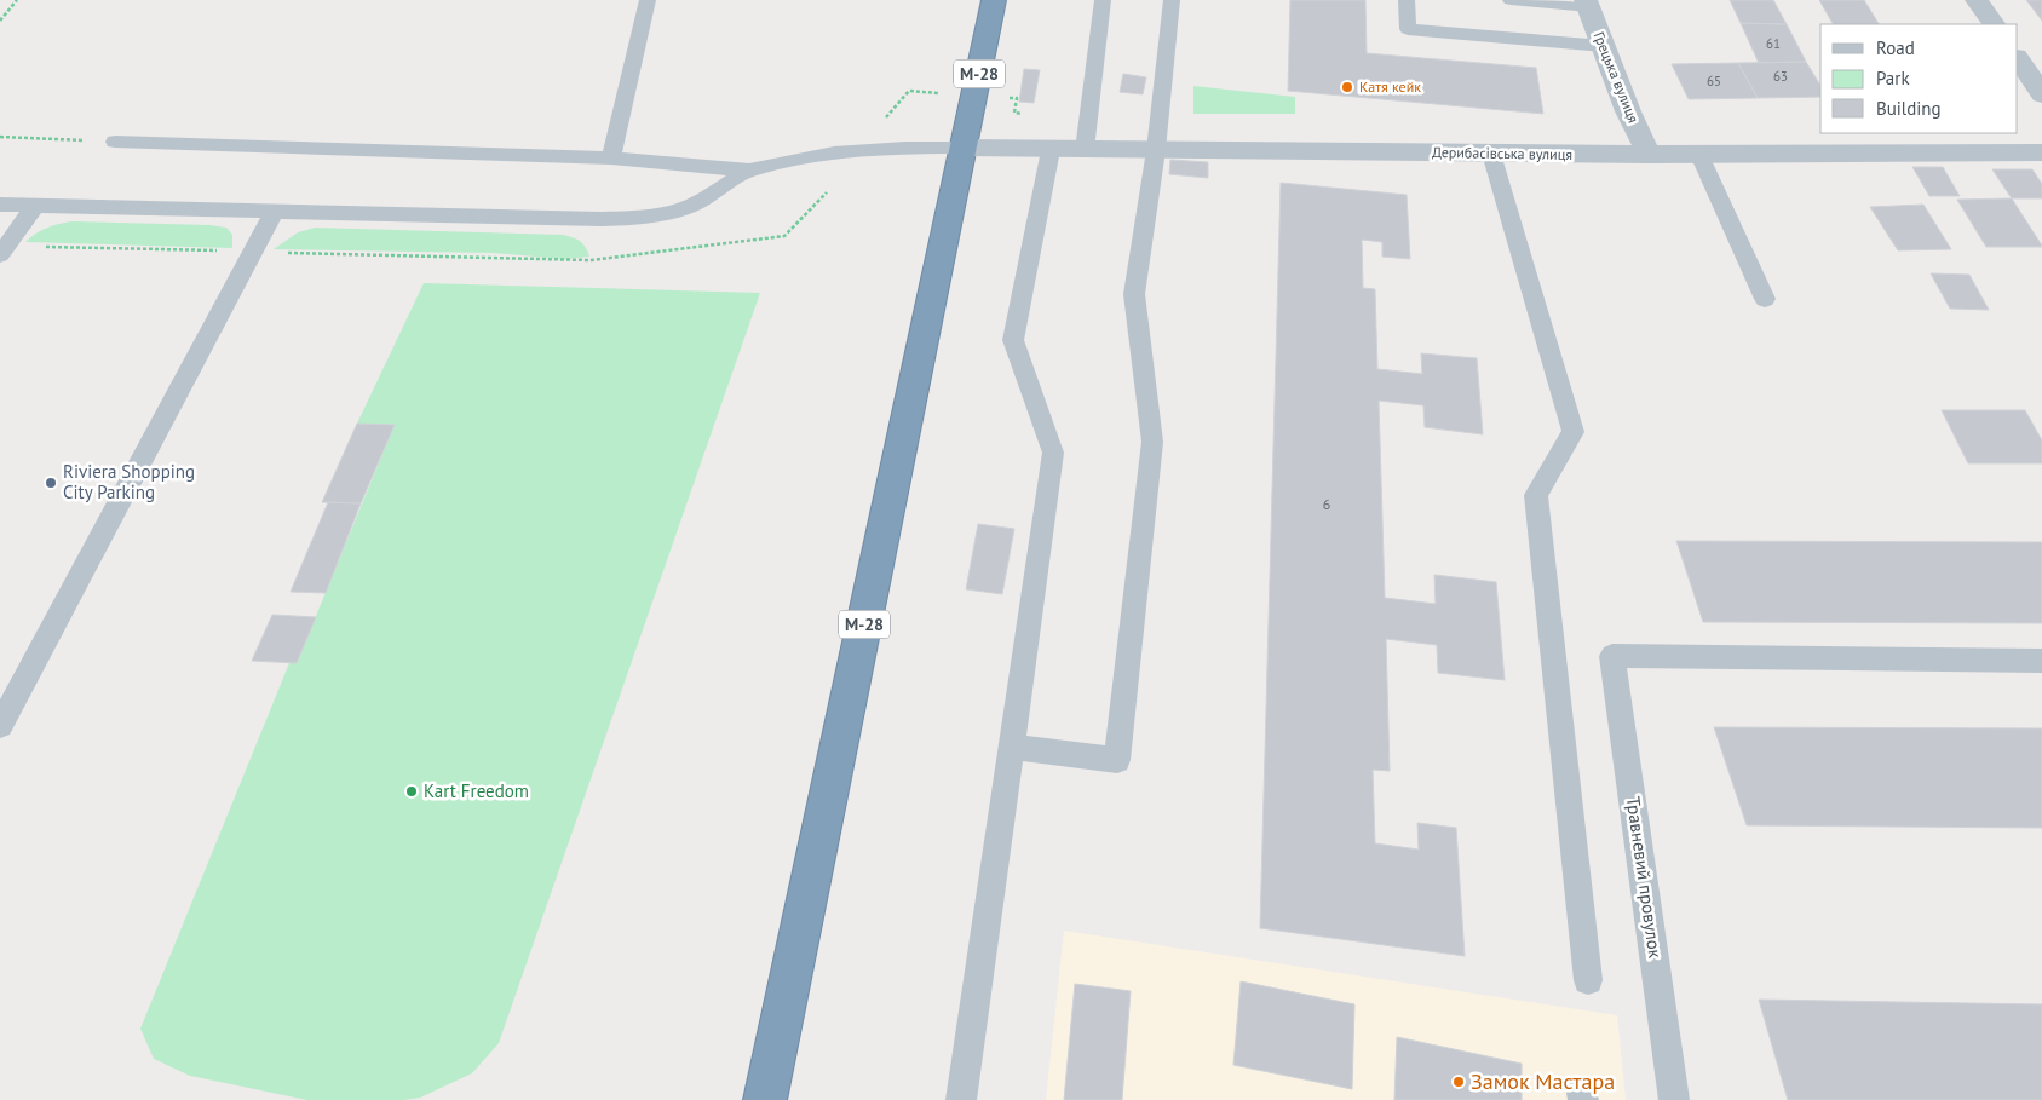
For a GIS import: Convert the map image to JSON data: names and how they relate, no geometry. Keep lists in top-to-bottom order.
{
  "streets": {
    "highway": ["М-28"],
    "street": ["Грецька вулиця", "Дерибасівська вулиця"],
    "lane": ["Травневий провулок"]
  },
  "crossings": [
    ["М-28", "Дерибасівська вулиця"],
    ["Грецька вулиця", "Дерибасівська вулиця"]
  ],
  "places": [
    "Катя кейк",
    "Riviera Shopping City Parking",
    "Kart Freedom",
    "Замок Мастара"
  ],
  "house_numbers": [
    "61",
    "63",
    "65",
    "6"
  ],
  "legend": ["Road", "Park", "Building"]
}
